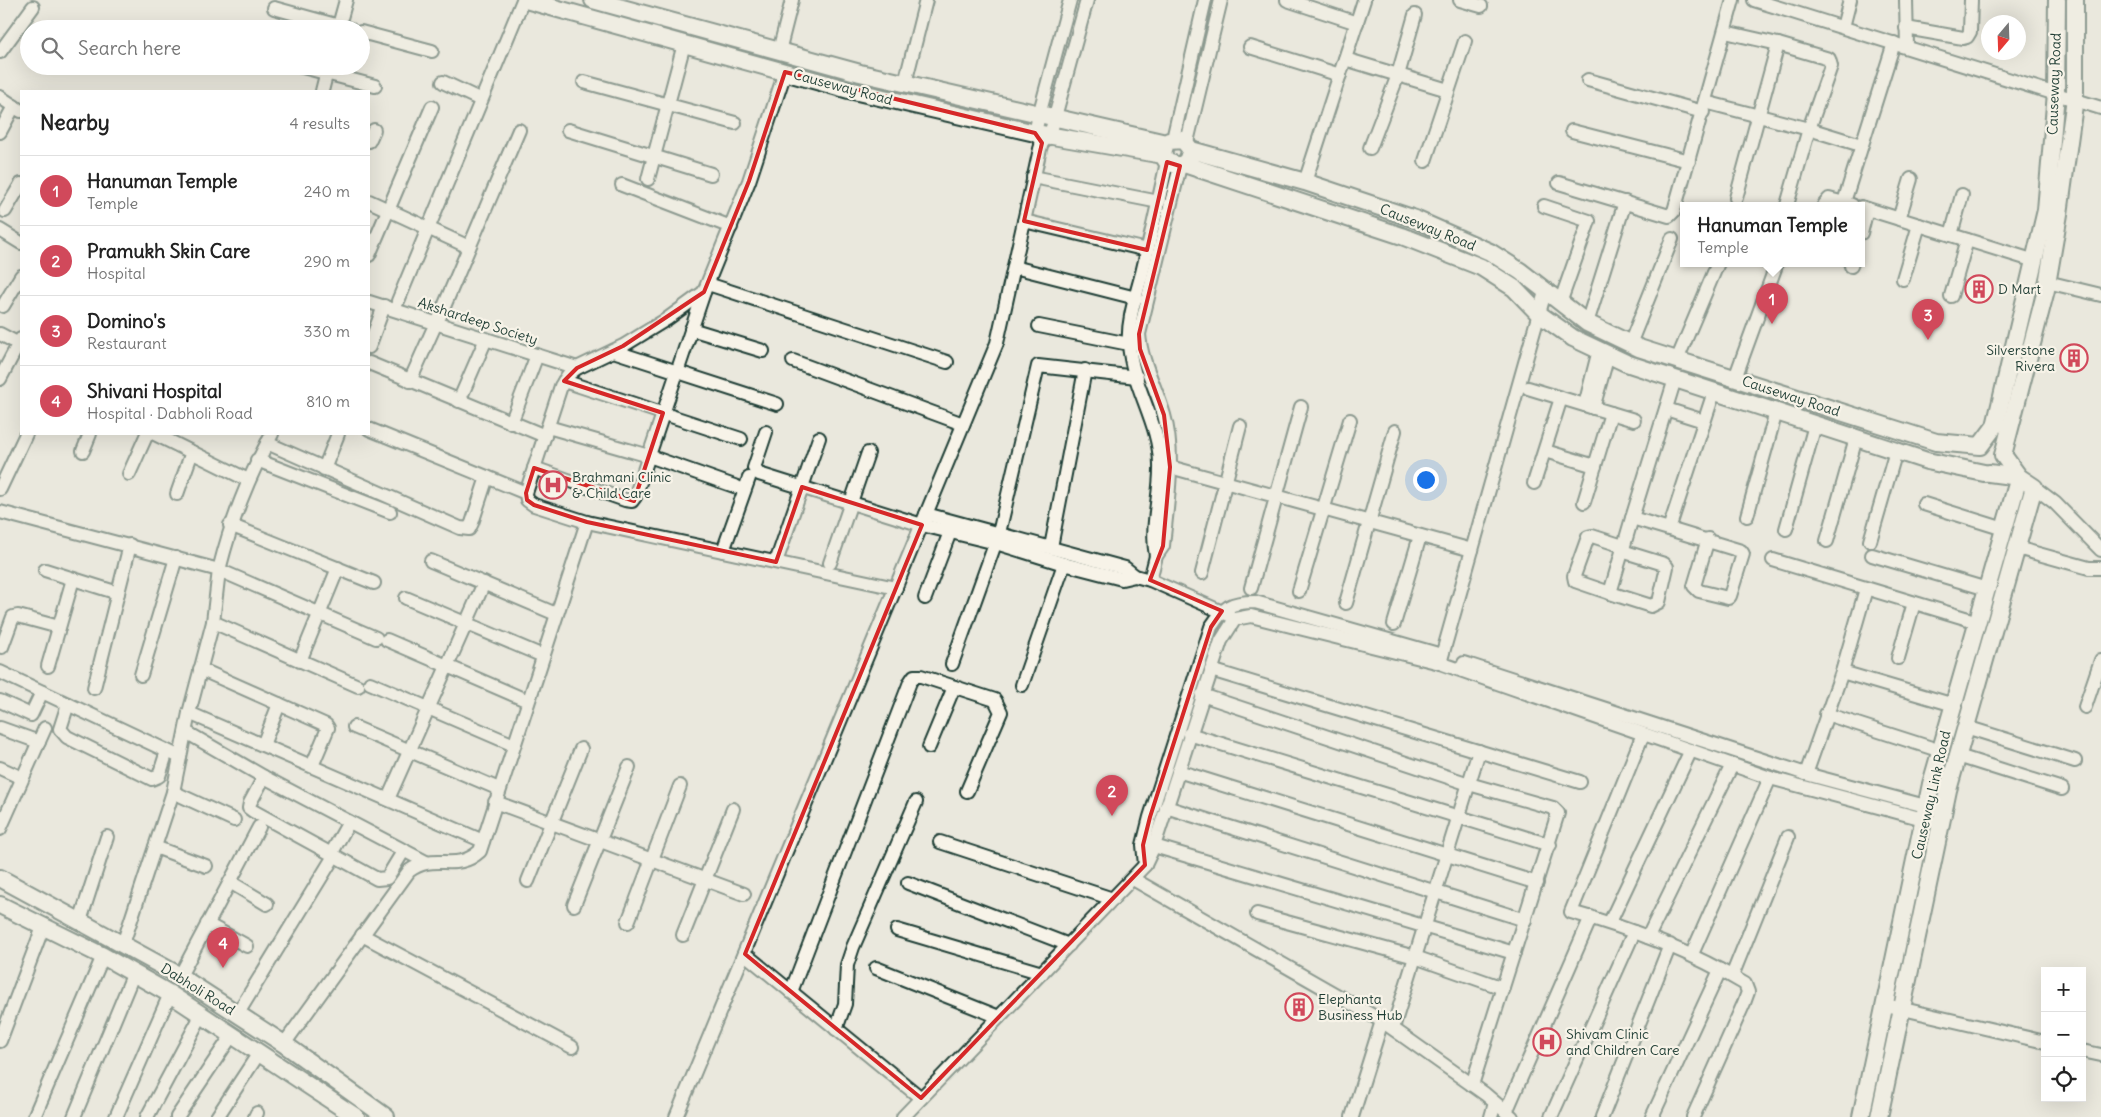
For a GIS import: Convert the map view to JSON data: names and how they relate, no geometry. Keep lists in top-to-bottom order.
{
  "streets": {
    "main road": ["Causeway Road", "Causeway Link Road", "Dabholi Road"],
    "street": ["Akshardeep Society"]
  },
  "crossings": [
    ["Causeway Road", "Causeway Link Road"]
  ],
  "places": {
    "building": ["D Mart", "Silverstone Rivera", "Elephanta Business Hub"],
    "hospital": ["Brahmani Clinic & Child Care", "Shivam Clinic and Children Care"]
  },
  "north": "bottom",
  "page": {
    "search": "Search here",
    "heading": ["Nearby", "4 results"],
    "list": [
      {
        "mark": "1",
        "name": "Hanuman Temple",
        "note": "Temple",
        "value": "240 m"
      },
      {
        "mark": "2",
        "name": "Pramukh Skin Care",
        "note": "Hospital",
        "value": "290 m"
      },
      {
        "mark": "3",
        "name": "Domino's",
        "note": "Restaurant",
        "value": "330 m"
      },
      {
        "mark": "4",
        "name": "Shivani Hospital",
        "note": "Hospital · Dabholi Road",
        "value": "810 m"
      }
    ],
    "popup": ["Hanuman Temple", "Temple"],
    "pins": [
      "1",
      "3",
      "2",
      "4"
    ],
    "map_buttons": ["+", "−"]
  }
}
